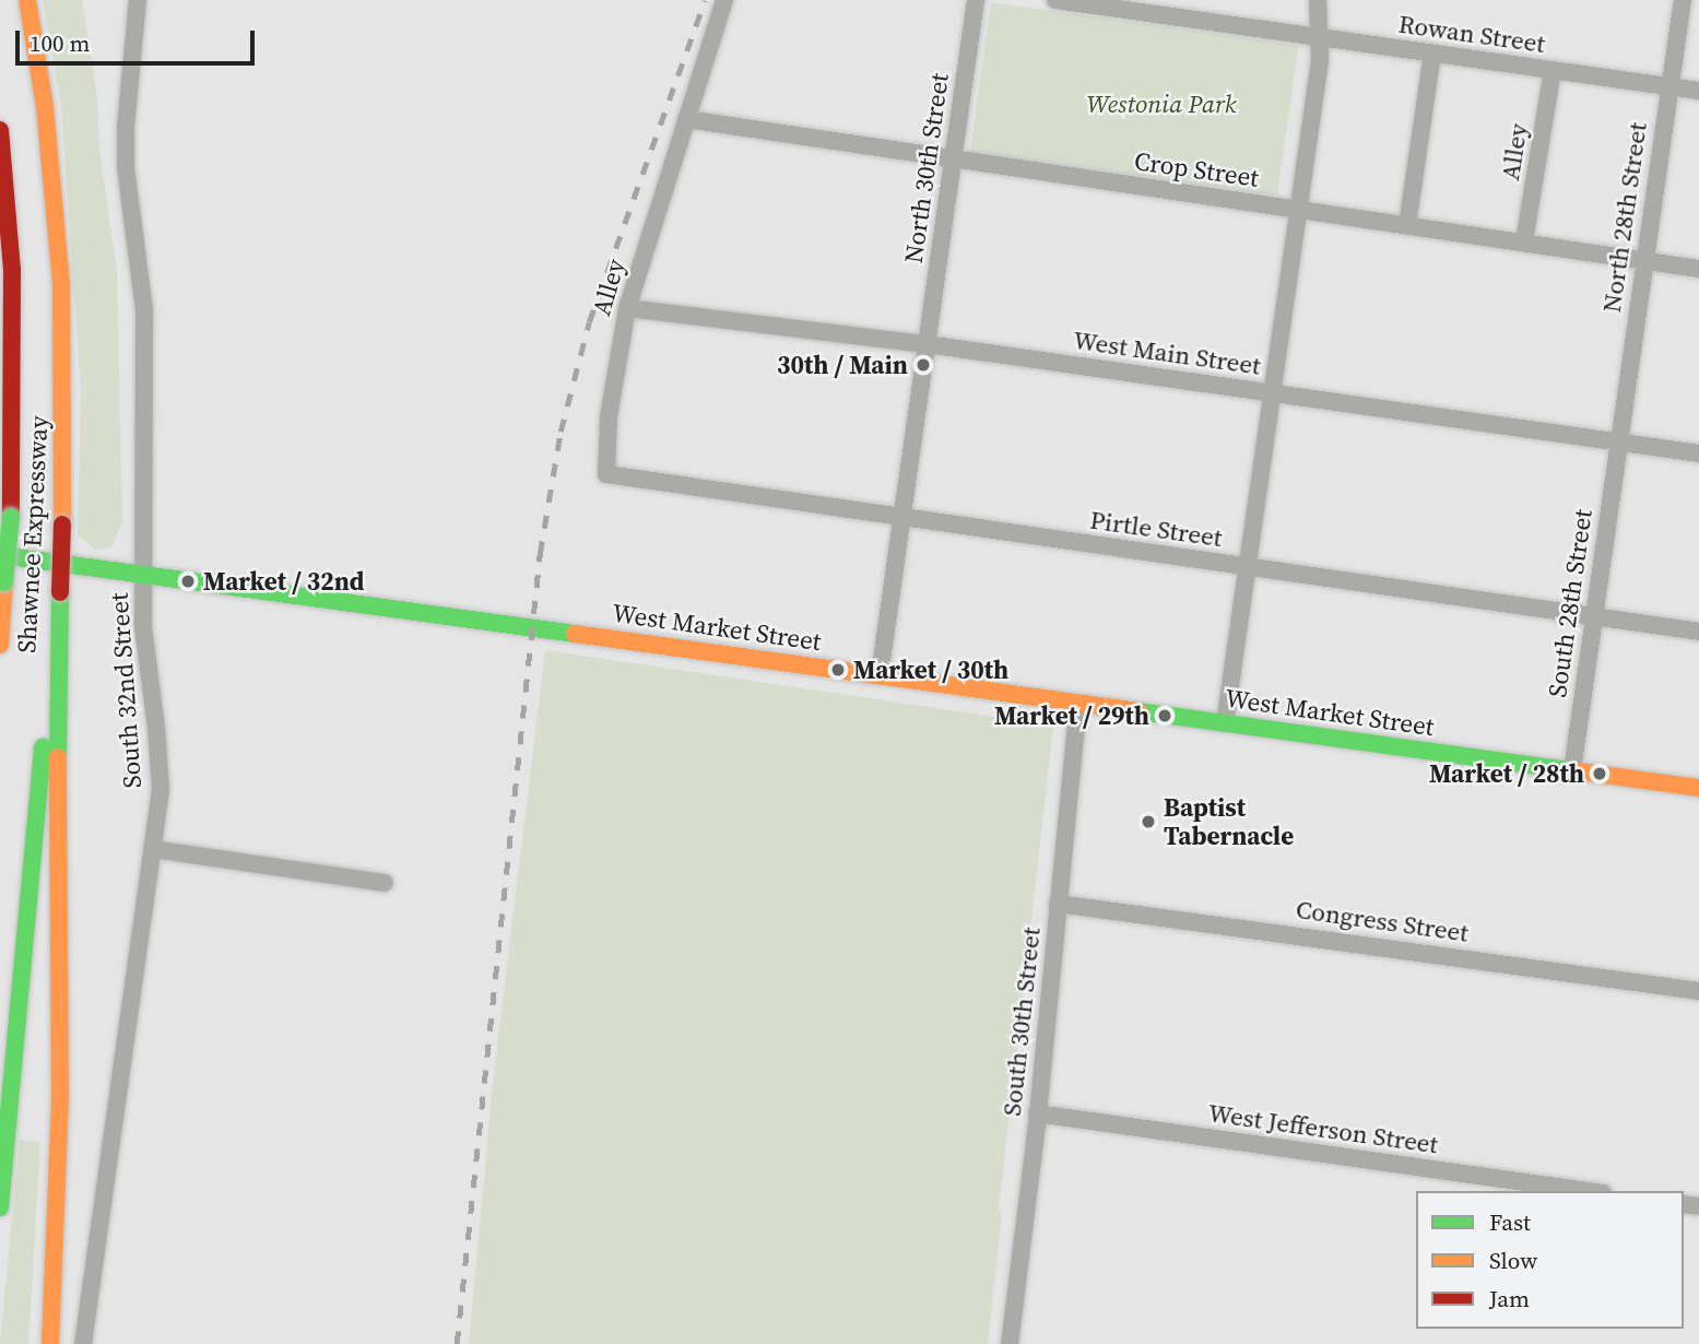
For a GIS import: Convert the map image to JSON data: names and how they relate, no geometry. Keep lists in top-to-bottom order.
{
  "streets": {
    "main road": ["Shawnee Expressway", "West Market Street"],
    "street": [
      "Rowan Street",
      "Alley",
      "North 30th Street",
      "Crop Street",
      "North 28th Street",
      "West Main Street",
      "Pirtle Street",
      "South 28th Street",
      "South 32nd Street",
      "Congress Street",
      "South 30th Street",
      "West Jefferson Street"
    ]
  },
  "crossings": [
    ["Rowan Street", "Alley"],
    ["Rowan Street", "North 28th Street"],
    ["Alley", "Crop Street"],
    ["Alley", "West Main Street"],
    ["Alley", "Pirtle Street"],
    ["North 30th Street", "Crop Street"],
    ["North 30th Street", "West Main Street"],
    ["Crop Street", "North 28th Street"],
    ["North 28th Street", "West Main Street"],
    ["North 28th Street", "South 28th Street"],
    ["West Main Street", "South 28th Street"],
    ["Pirtle Street", "South 28th Street"],
    ["South 28th Street", "West Market Street"],
    ["West Market Street", "South 32nd Street"],
    ["West Market Street", "South 30th Street"],
    ["Congress Street", "South 30th Street"],
    ["South 30th Street", "West Jefferson Street"]
  ],
  "parks": ["Westonia Park"],
  "places": [
    "30th / Main",
    "Market / 32nd",
    "Market / 30th",
    "Market / 29th",
    "Market / 28th",
    "Baptist Tabernacle"
  ],
  "legend": ["Fast", "Slow", "Jam"],
  "scale_bar": "100 m"
}
